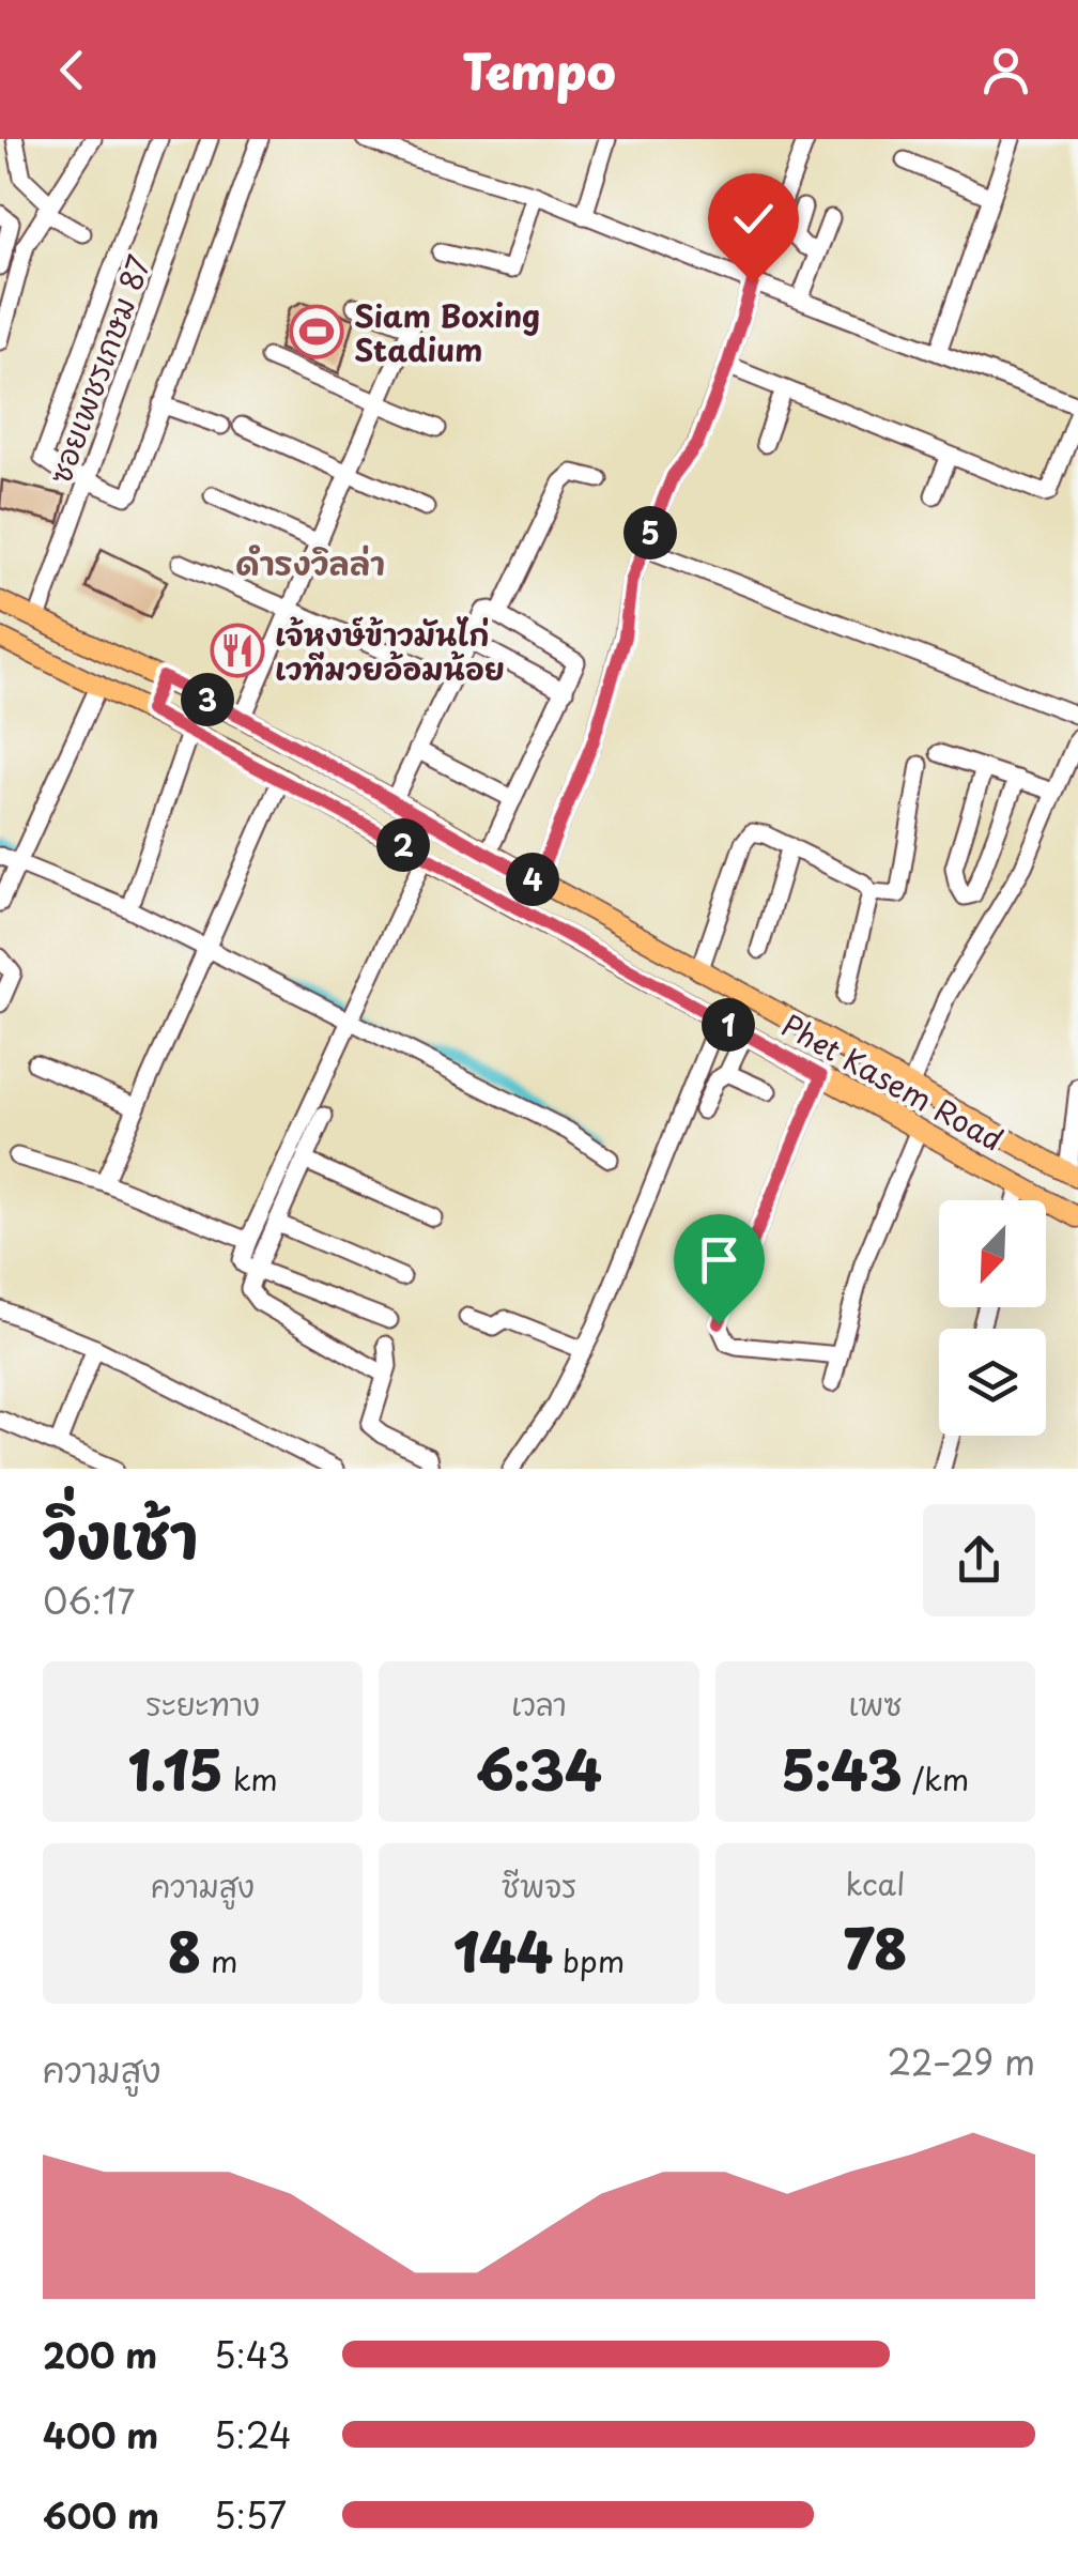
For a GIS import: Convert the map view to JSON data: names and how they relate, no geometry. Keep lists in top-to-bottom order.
{
  "streets": {
    "main road": ["Phet Kasem Road"],
    "street": ["ซอยเพชรเกษม 87"]
  },
  "crossings": [
    ["ซอยเพชรเกษม 87", "Phet Kasem Road"]
  ],
  "districts": ["ดำรงวิลล่า"],
  "places": {
    "sports": ["Siam Boxing Stadium"],
    "restaurant": ["เจ้หงษ์ข้าวมันไก่ เวทีมวยอ้อมน้อย"]
  },
  "north": "bottom left",
  "page": {
    "header": "Tempo",
    "pins": [
      "5",
      "3",
      "2",
      "4",
      "1"
    ],
    "heading": ["วิ่งเช้า", "06:17"],
    "stats": [
      ["ระยะทาง", "1.15 km"],
      ["เวลา", "6:34"],
      ["เพซ", "5:43 /km"],
      ["ความสูง", "8 m"],
      ["ชีพจร", "144 bpm"],
      ["kcal", "78"]
    ],
    "chart": ["ความสูง", "22–29 m"],
    "list": [
      {
        "name": "200 m",
        "note": "5:43"
      },
      {
        "name": "400 m",
        "note": "5:24"
      },
      {
        "name": "600 m",
        "note": "5:57"
      }
    ]
  }
}
